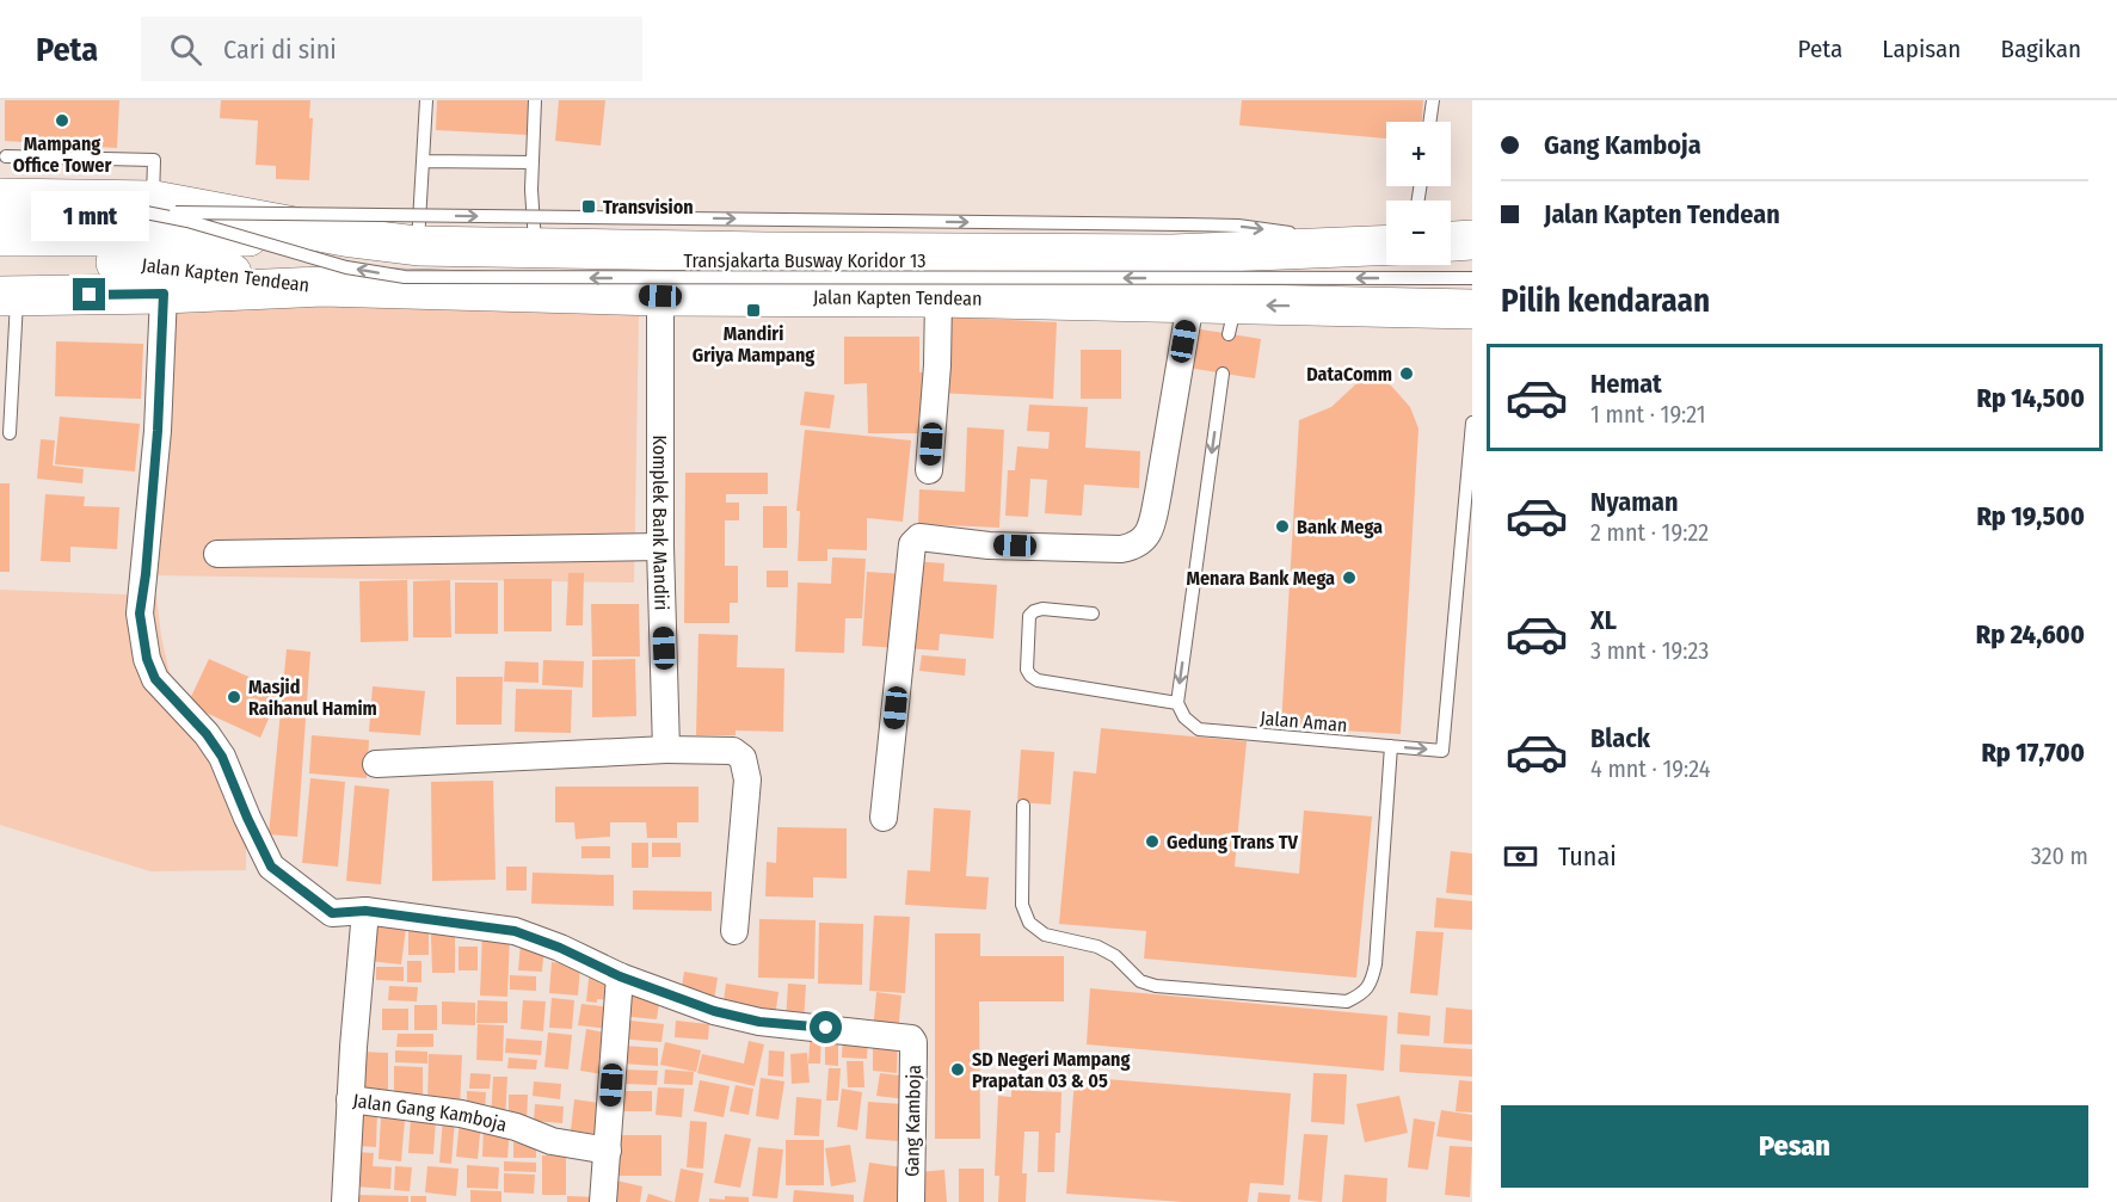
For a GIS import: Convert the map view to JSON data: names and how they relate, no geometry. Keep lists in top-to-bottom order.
{
  "streets": {
    "main road": ["Jalan Kapten Tendean"],
    "street": ["Komplek Bank Mandiri", "Jalan Gang Kamboja", "Gang Kamboja"],
    "lane": ["Transjakarta Busway Koridor 13", "Jalan Aman"]
  },
  "crossings": [
    ["Transjakarta Busway Koridor 13", "Jalan Kapten Tendean"],
    ["Jalan Kapten Tendean", "Komplek Bank Mandiri"],
    ["Jalan Kapten Tendean", "Gang Kamboja"],
    ["Jalan Gang Kamboja", "Gang Kamboja"]
  ],
  "one_way": ["Jalan Aman"],
  "places": {
    "other": [
      "Mampang Office Tower",
      "DataComm",
      "Bank Mega",
      "Menara Bank Mega",
      "Masjid Raihanul Hamim",
      "Gedung Trans TV",
      "SD Negeri Mampang Prapatan 03 & 05"
    ],
    "transit": ["Transvision", "Mandiri Griya Mampang"]
  },
  "page": {
    "header": "Peta",
    "search": "Cari di sini",
    "nav": ["Peta", "Lapisan", "Bagikan"],
    "banner": ["Gang Kamboja", "Jalan Kapten Tendean"],
    "map_buttons": ["+", "−"],
    "bubble": "1 mnt",
    "heading": "Pilih kendaraan",
    "list": [
      {
        "name": "Hemat",
        "note": "1 mnt · 19:21",
        "value": "Rp 14,500"
      },
      {
        "name": "Nyaman",
        "note": "2 mnt · 19:22",
        "value": "Rp 19,500"
      },
      {
        "name": "XL",
        "note": "3 mnt · 19:23",
        "value": "Rp 24,600"
      },
      {
        "name": "Black",
        "note": "4 mnt · 19:24",
        "value": "Rp 17,700"
      }
    ],
    "pay": ["Tunai", "320 m"],
    "buttons": "Pesan"
  }
}
